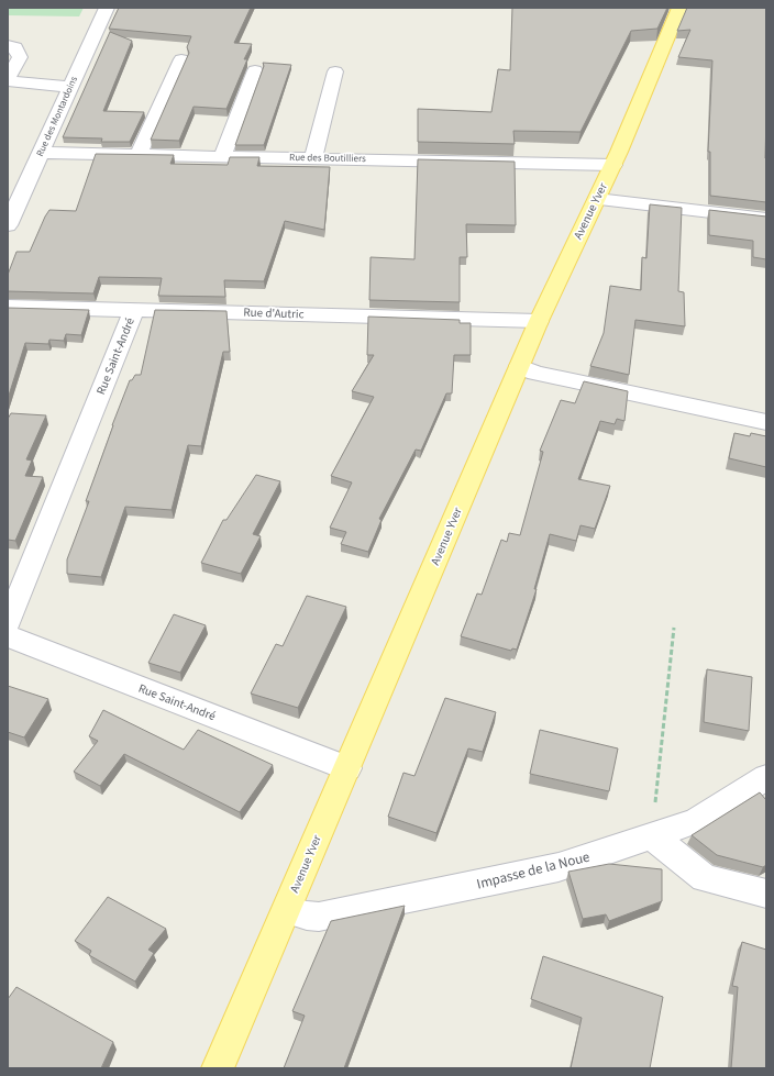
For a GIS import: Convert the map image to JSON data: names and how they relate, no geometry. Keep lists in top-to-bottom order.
{
  "streets": {
    "main road": ["Avenue Yver"],
    "street": [
      "Rue des Montardoins",
      "Rue des Boutilliers",
      "Rue d'Autric",
      "Rue Saint-André",
      "Impasse de la Noue"
    ]
  },
  "crossings": [
    ["Rue des Montardoins", "Rue des Boutilliers"],
    ["Rue des Boutilliers", "Avenue Yver"],
    ["Avenue Yver", "Rue d'Autric"],
    ["Avenue Yver", "Rue Saint-André"],
    ["Avenue Yver", "Impasse de la Noue"],
    ["Rue d'Autric", "Rue Saint-André"]
  ]
}
